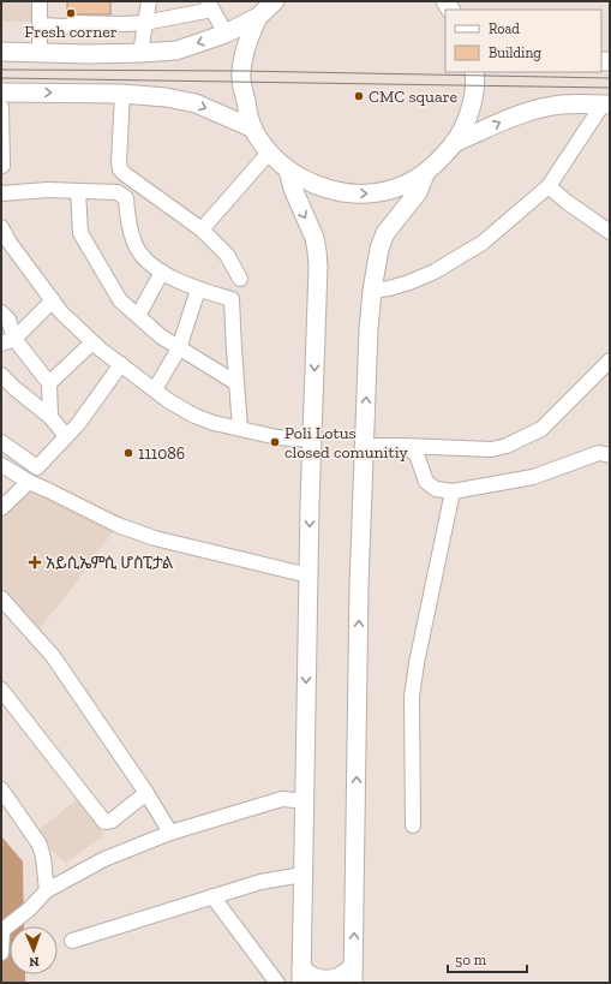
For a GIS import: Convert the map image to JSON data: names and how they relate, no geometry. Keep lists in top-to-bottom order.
{
  "places": {
    "other": [
      "Fresh corner",
      "CMC square",
      "Poli Lotus closed comunitiy",
      "111086"
    ],
    "health": ["አይሲኤምሲ ሆስፒታል"]
  },
  "legend": ["Road", "Building"],
  "scale_bar": "50 m",
  "north": "bottom"
}
